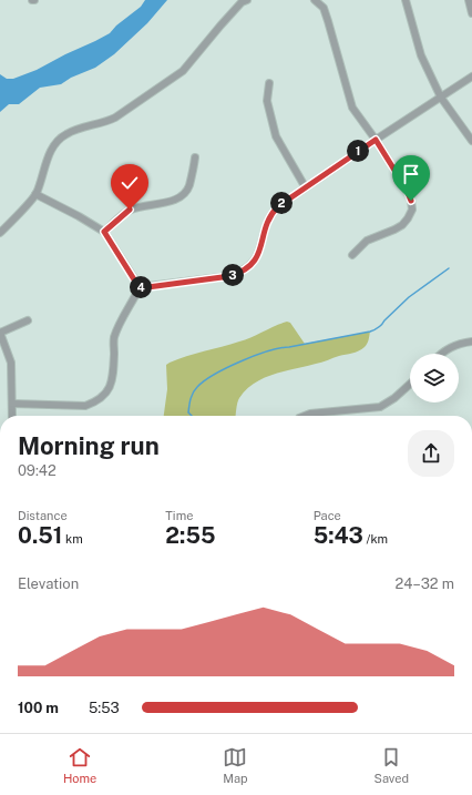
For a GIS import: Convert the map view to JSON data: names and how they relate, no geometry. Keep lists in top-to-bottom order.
{
  "page": {
    "pins": [
      "1",
      "2",
      "3",
      "4"
    ],
    "heading": ["Morning run", "09:42"],
    "stats": [
      ["Distance", "0.51 km"],
      ["Time", "2:55"],
      ["Pace", "5:43 /km"]
    ],
    "chart": ["Elevation", "24–32 m"],
    "list": [
      {
        "name": "100 m",
        "note": "5:53"
      }
    ],
    "tabs": ["Home", "Map", "Saved"]
  }
}
